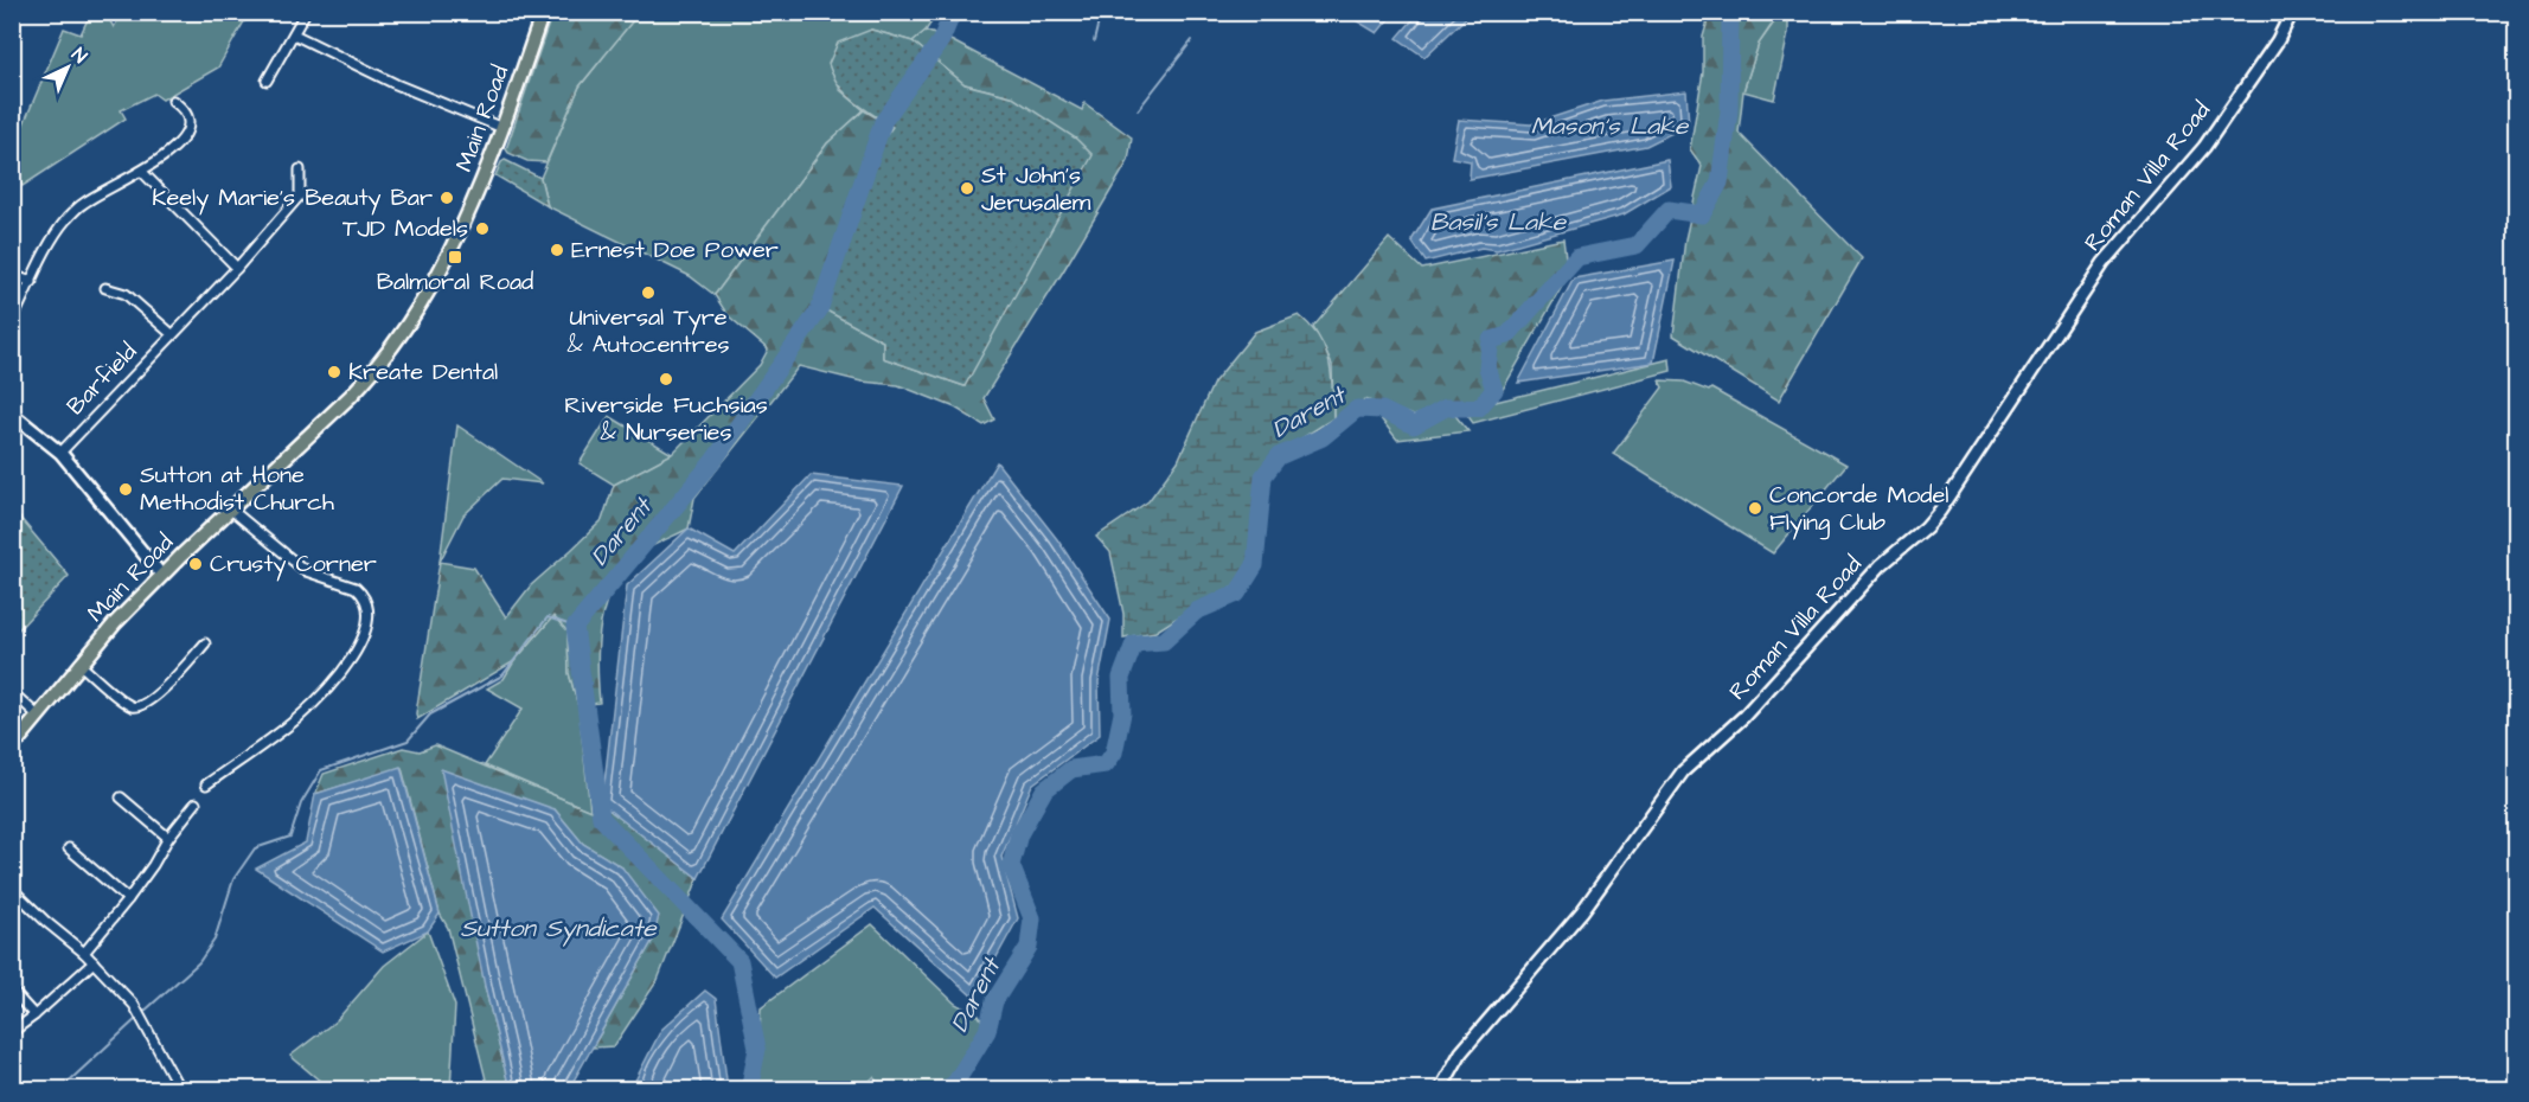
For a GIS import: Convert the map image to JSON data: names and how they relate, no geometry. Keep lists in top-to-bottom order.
{
  "streets": {
    "main road": ["Main Road"],
    "street": ["Roman Villa Road", "Barfield"]
  },
  "water": [
    "Mason's Lake",
    "Basil's Lake",
    "Darent",
    "Sutton Syndicate"
  ],
  "places": {
    "other": [
      "St John's Jerusalem",
      "Keely Marie's Beauty Bar",
      "TJD Models",
      "Ernest Doe Power",
      "Universal Tyre & Autocentres",
      "Kreate Dental",
      "Riverside Fuchsias & Nurseries",
      "Sutton at Hone Methodist Church",
      "Concorde Model Flying Club",
      "Crusty Corner"
    ],
    "transit": ["Balmoral Road"]
  },
  "north": "top right"
}
